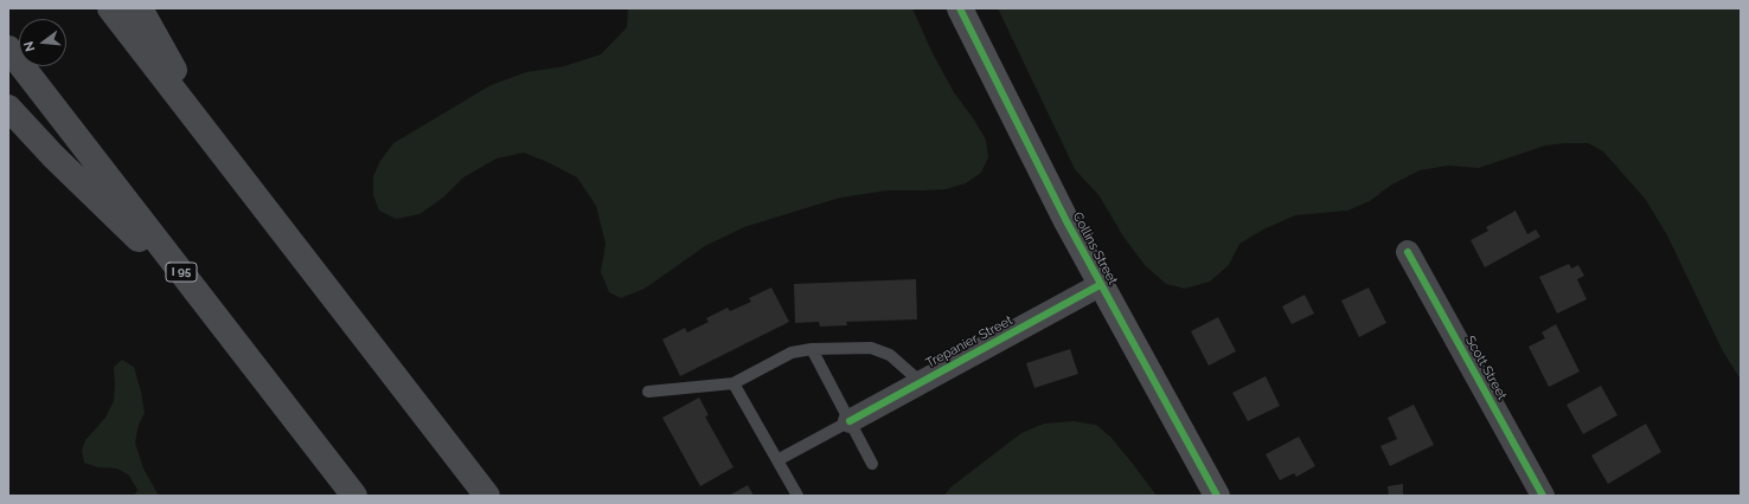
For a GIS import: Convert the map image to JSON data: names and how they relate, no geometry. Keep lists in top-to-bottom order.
{
  "streets": {
    "highway": ["I 95"],
    "street": ["Collins Street", "Trepanier Street", "Scott Street"]
  },
  "crossings": [
    ["Collins Street", "Trepanier Street"]
  ],
  "north": "left"
}
